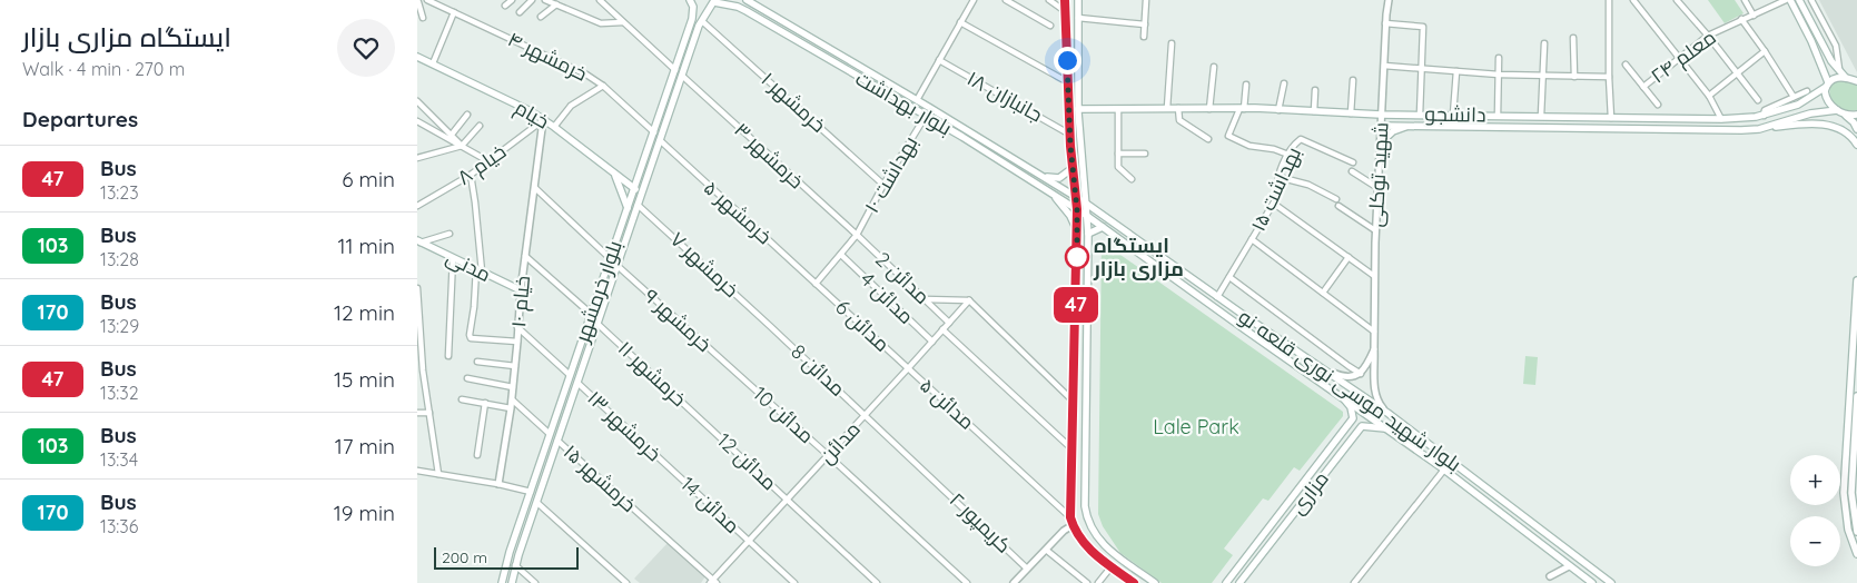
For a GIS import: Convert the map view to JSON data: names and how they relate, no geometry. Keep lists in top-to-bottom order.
{
  "streets": {
    "main road": [
      "بلوار بهداشت",
      "خیام",
      "دانشجو",
      "مدنی",
      "بلوار خرمشهر",
      "بلوار شهید موسی نوری قلعه نو",
      "مزاری"
    ],
    "street": [
      "خرمشهر ۴",
      "معلم ۲۴",
      "جانبازان ۱۸",
      "خرمشهر ۱",
      "خرمشهر ۳",
      "خیام ۸",
      "بهداشت ۱۰",
      "شهید توکلی",
      "بهداشت ۱۵",
      "خرمشهر ۵",
      "خرمشهر ۷",
      "مدائن 2",
      "مدائن 4",
      "خیام ۱۰",
      "خرمشهر ۹",
      "مدائن 6",
      "مدائن 8",
      "خرمشهر ۱۱",
      "مدائن ۵",
      "مدائن 10",
      "خرمشهر ۱۳",
      "مدائن",
      "مدائن 12",
      "خرمشهر ۱۵",
      "مدائن 14",
      "کریمپور ۲"
    ]
  },
  "crossings": [
    ["خرمشهر ۴", "بلوار خرمشهر"],
    ["خرمشهر ۱", "بهداشت ۱۰"],
    ["خرمشهر ۱", "بلوار خرمشهر"],
    ["بلوار بهداشت", "بهداشت ۱۰"],
    ["بلوار بهداشت", "بلوار خرمشهر"],
    ["بلوار بهداشت", "بلوار شهید موسی نوری قلعه نو"],
    ["خیام", "خیام ۸"],
    ["خیام", "بلوار خرمشهر"],
    ["خیام", "خیام ۱۰"],
    ["دانشجو", "شهید توکلی"],
    ["خرمشهر ۳", "بهداشت ۱۰"],
    ["خرمشهر ۳", "مدائن 2"],
    ["خرمشهر ۳", "بلوار خرمشهر"],
    ["خیام ۸", "خیام ۱۰"],
    ["بهداشت ۱۰", "خرمشهر ۵"],
    ["بهداشت ۱۰", "مدائن 2"],
    ["بهداشت ۱۰", "مدائن 4"],
    ["بهداشت ۱۰", "مدائن 6"],
    ["شهید توکلی", "بلوار شهید موسی نوری قلعه نو"],
    ["بهداشت ۱۵", "بلوار شهید موسی نوری قلعه نو"],
    ["خرمشهر ۵", "بلوار خرمشهر"],
    ["خرمشهر ۵", "مدائن 6"],
    ["خرمشهر ۷", "بلوار خرمشهر"],
    ["خرمشهر ۷", "مدائن 8"],
    ["مدنی", "خیام ۱۰"],
    ["مدائن 2", "مدائن"],
    ["بلوار خرمشهر", "خرمشهر ۹"],
    ["بلوار خرمشهر", "خرمشهر ۱۱"],
    ["بلوار خرمشهر", "خرمشهر ۱۳"],
    ["بلوار خرمشهر", "خرمشهر ۱۵"],
    ["مدائن 4", "مدائن"],
    ["خرمشهر ۹", "مدائن 10"],
    ["مدائن 6", "مدائن ۵"],
    ["مدائن 6", "مدائن"],
    ["مدائن 8", "مدائن"],
    ["مدائن 8", "کریمپور ۲"],
    ["خرمشهر ۱۱", "مدائن 12"],
    ["مدائن ۵", "مدائن"],
    ["مدائن 10", "مدائن"],
    ["خرمشهر ۱۳", "مدائن 14"],
    ["مدائن", "مدائن 12"],
    ["مدائن", "خرمشهر ۱۵"],
    ["مدائن", "مدائن 14"]
  ],
  "parks": ["Lale Park"],
  "places": ["ایستگاه مزاری بازار"],
  "lines": ["bus line 47"],
  "scale_bar": "200 m",
  "page": {
    "heading": [
      ["ایستگاه مزاری بازار", "Walk · 4 min · 270 m"],
      "Departures"
    ],
    "on_map": "47",
    "list": [
      {
        "mark": "47",
        "name": "Bus",
        "note": "13:23",
        "value": "6 min"
      },
      {
        "mark": "103",
        "name": "Bus",
        "note": "13:28",
        "value": "11 min"
      },
      {
        "mark": "170",
        "name": "Bus",
        "note": "13:29",
        "value": "12 min"
      },
      {
        "mark": "47",
        "name": "Bus",
        "note": "13:32",
        "value": "15 min"
      },
      {
        "mark": "103",
        "name": "Bus",
        "note": "13:34",
        "value": "17 min"
      },
      {
        "mark": "170",
        "name": "Bus",
        "note": "13:36",
        "value": "19 min"
      }
    ],
    "map_buttons": ["+", "−"],
    "scale": "200 m"
  }
}
